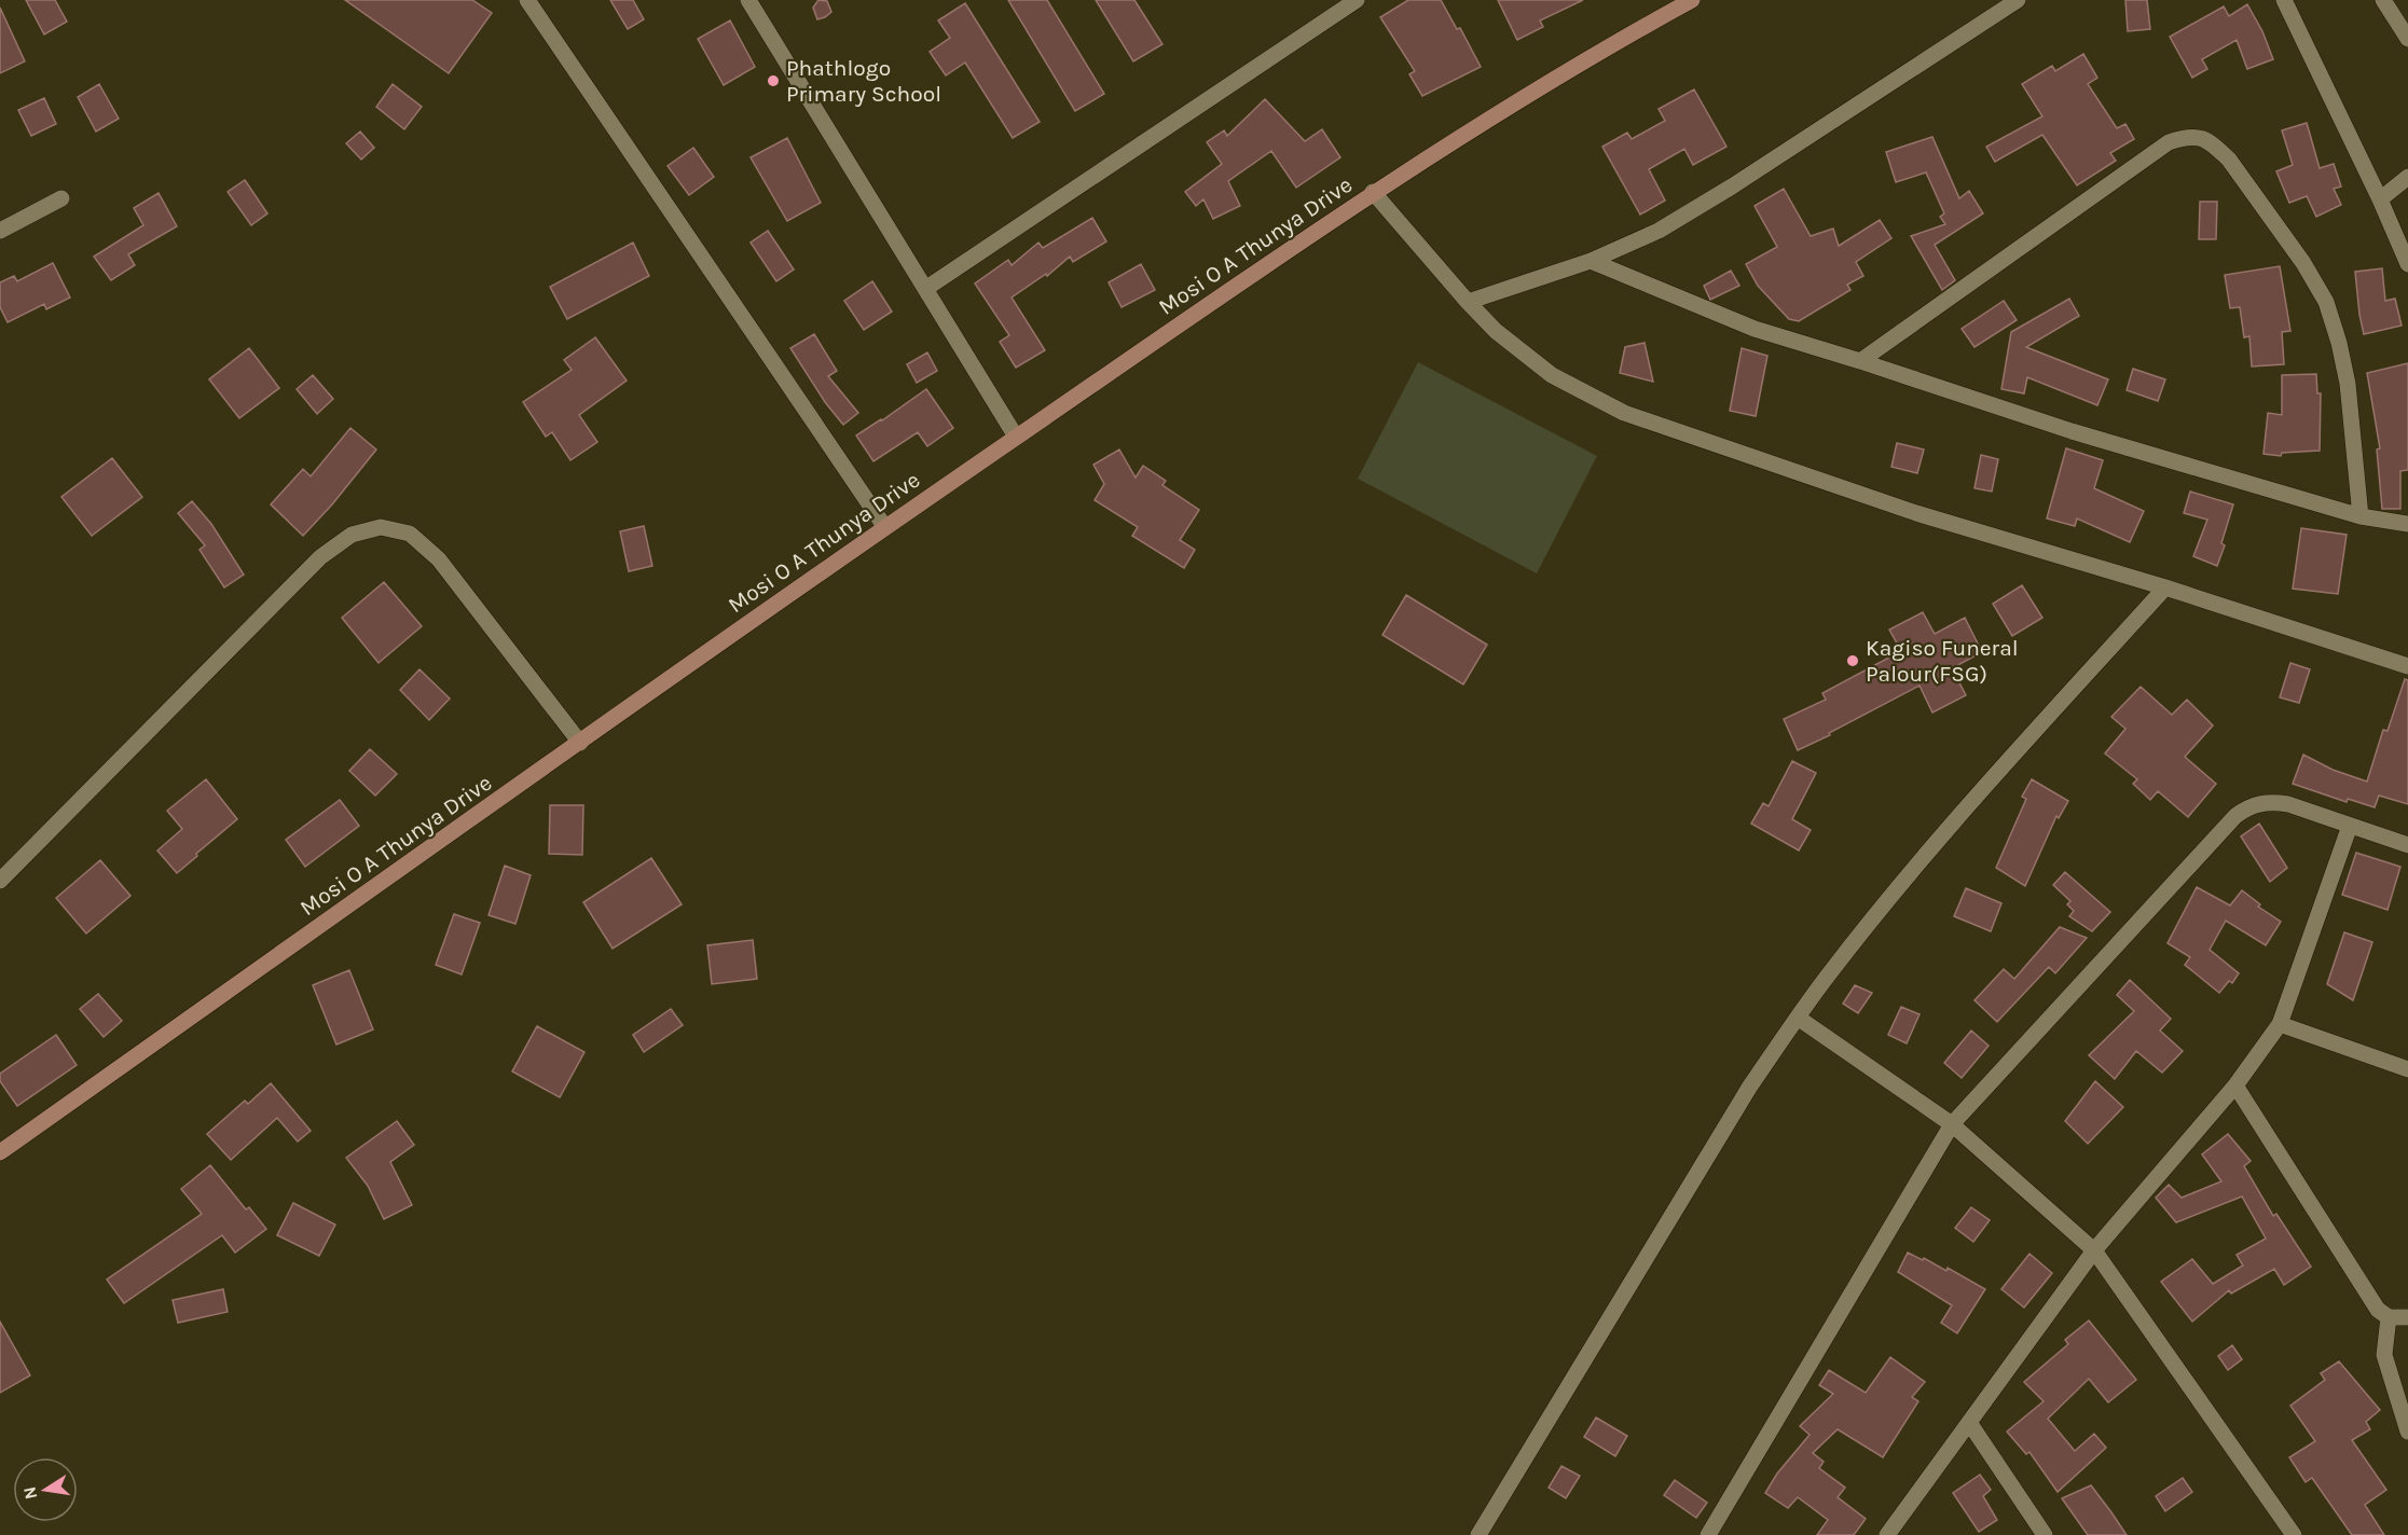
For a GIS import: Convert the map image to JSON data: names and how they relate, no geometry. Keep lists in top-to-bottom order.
{
  "streets": {
    "street": ["Mosi O A Thunya Drive"]
  },
  "places": ["Phathlogo Primary School", "Kagiso Funeral Palour(FSG)"],
  "north": "left"
}
